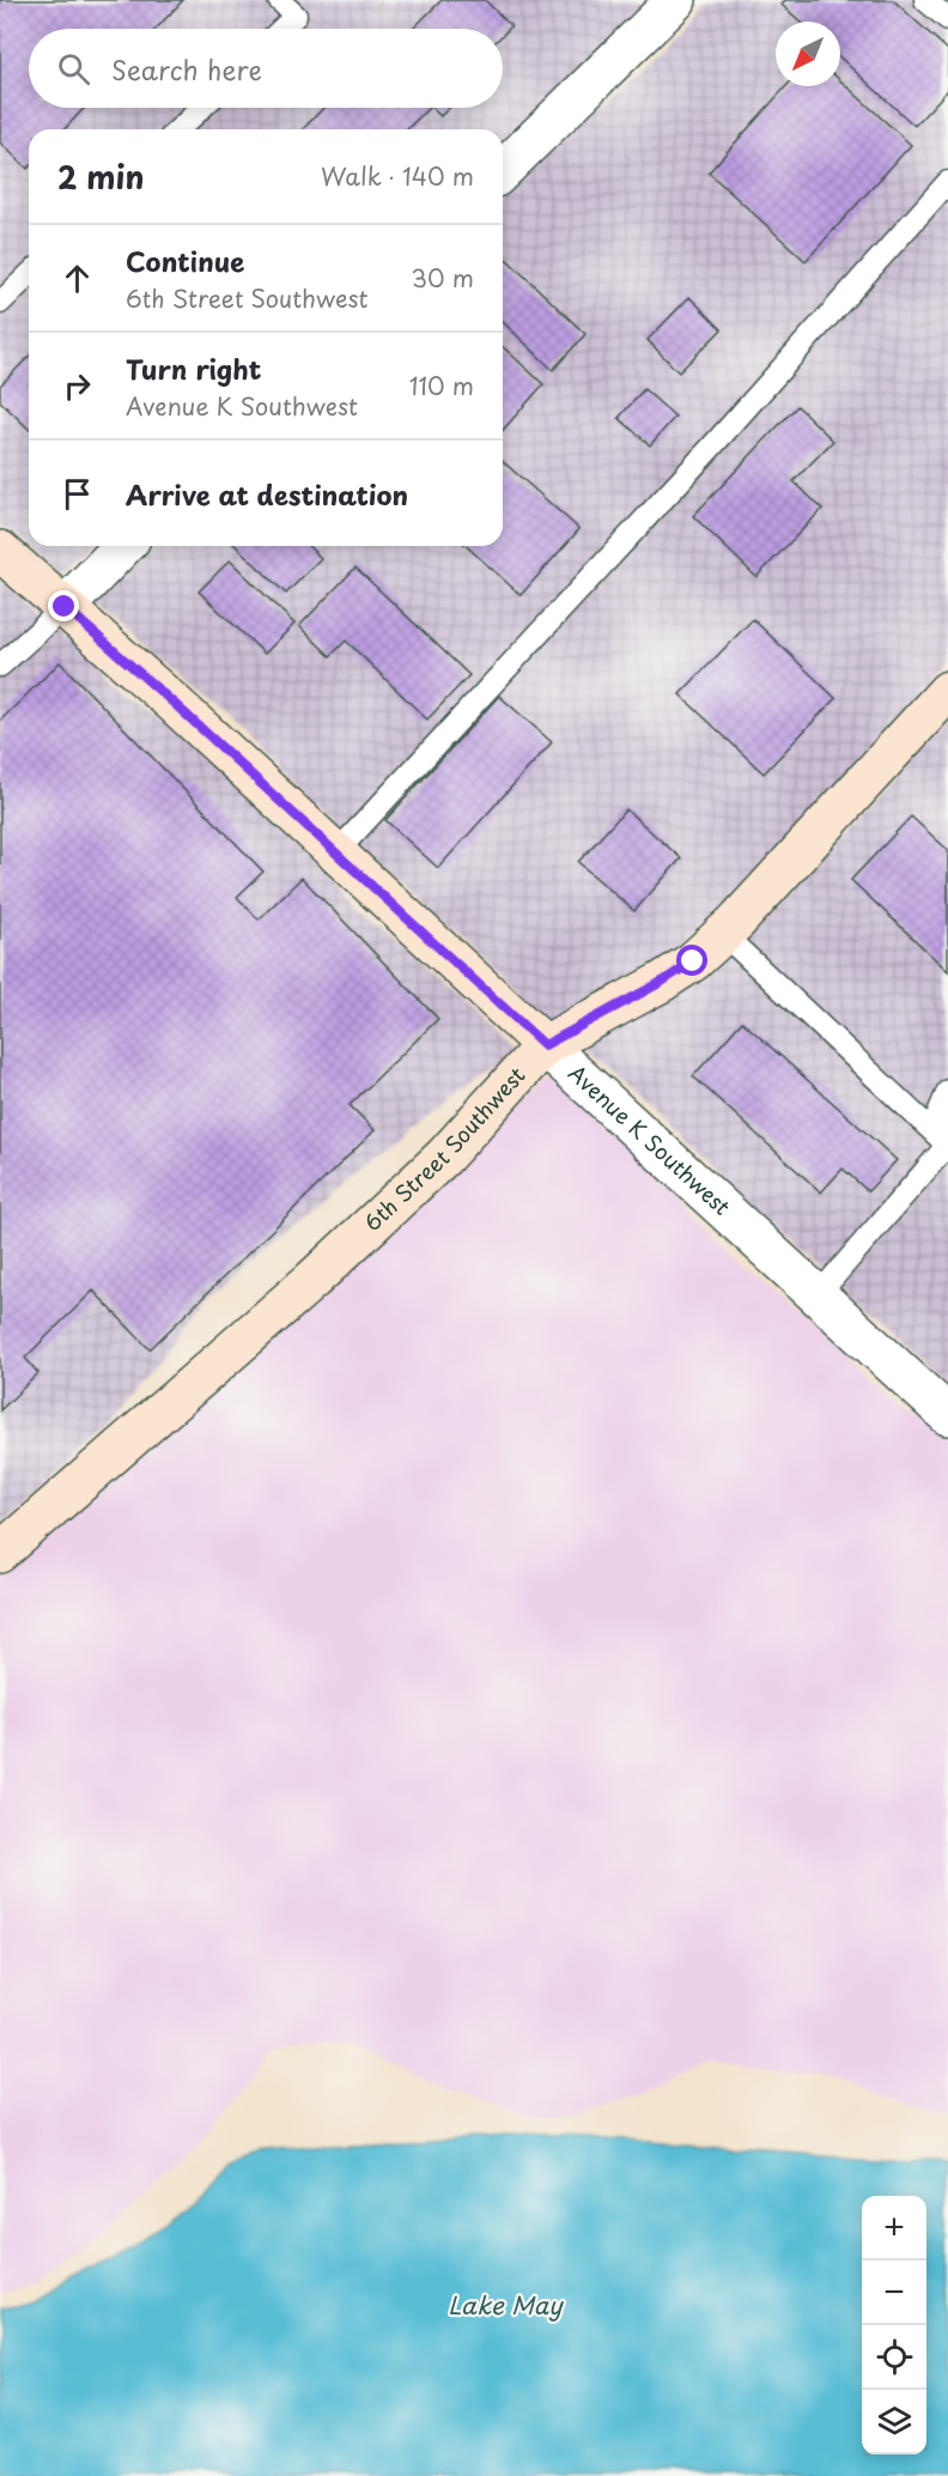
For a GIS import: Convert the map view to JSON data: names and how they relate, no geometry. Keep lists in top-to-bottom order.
{
  "streets": {
    "street": ["Avenue K Southwest", "6th Street Southwest"]
  },
  "crossings": [
    ["Avenue K Southwest", "6th Street Southwest"]
  ],
  "water": ["Lake May"],
  "north": "bottom left",
  "page": {
    "search": "Search here",
    "heading": ["2 min", "Walk · 140 m"],
    "list": [
      ["Continue", "6th Street Southwest", "30 m"],
      ["Turn right", "Avenue K Southwest", "110 m"],
      "Arrive at destination"
    ],
    "map_buttons": ["+", "−"]
  }
}
